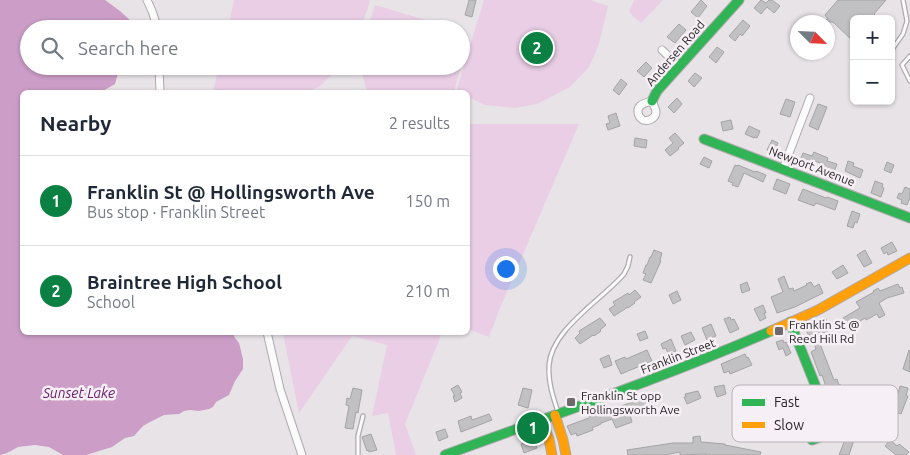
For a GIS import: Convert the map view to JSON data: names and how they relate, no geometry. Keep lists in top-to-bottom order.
{
  "streets": {
    "street": ["Andersen Road", "Newport Avenue", "Franklin Street"]
  },
  "water": ["Sunset Lake"],
  "places": {
    "transit": ["Franklin St @ Reed Hill Rd", "Franklin St opp Hollingsworth Ave"]
  },
  "legend": ["Fast", "Slow"],
  "north": "bottom right",
  "page": {
    "map_buttons": ["+", "−"],
    "search": "Search here",
    "pins": ["2", "1"],
    "heading": ["Nearby", "2 results"],
    "list": [
      {
        "mark": "1",
        "name": "Franklin St @ Hollingsworth Ave",
        "note": "Bus stop · Franklin Street",
        "value": "150 m"
      },
      {
        "mark": "2",
        "name": "Braintree High School",
        "note": "School",
        "value": "210 m"
      }
    ]
  }
}
